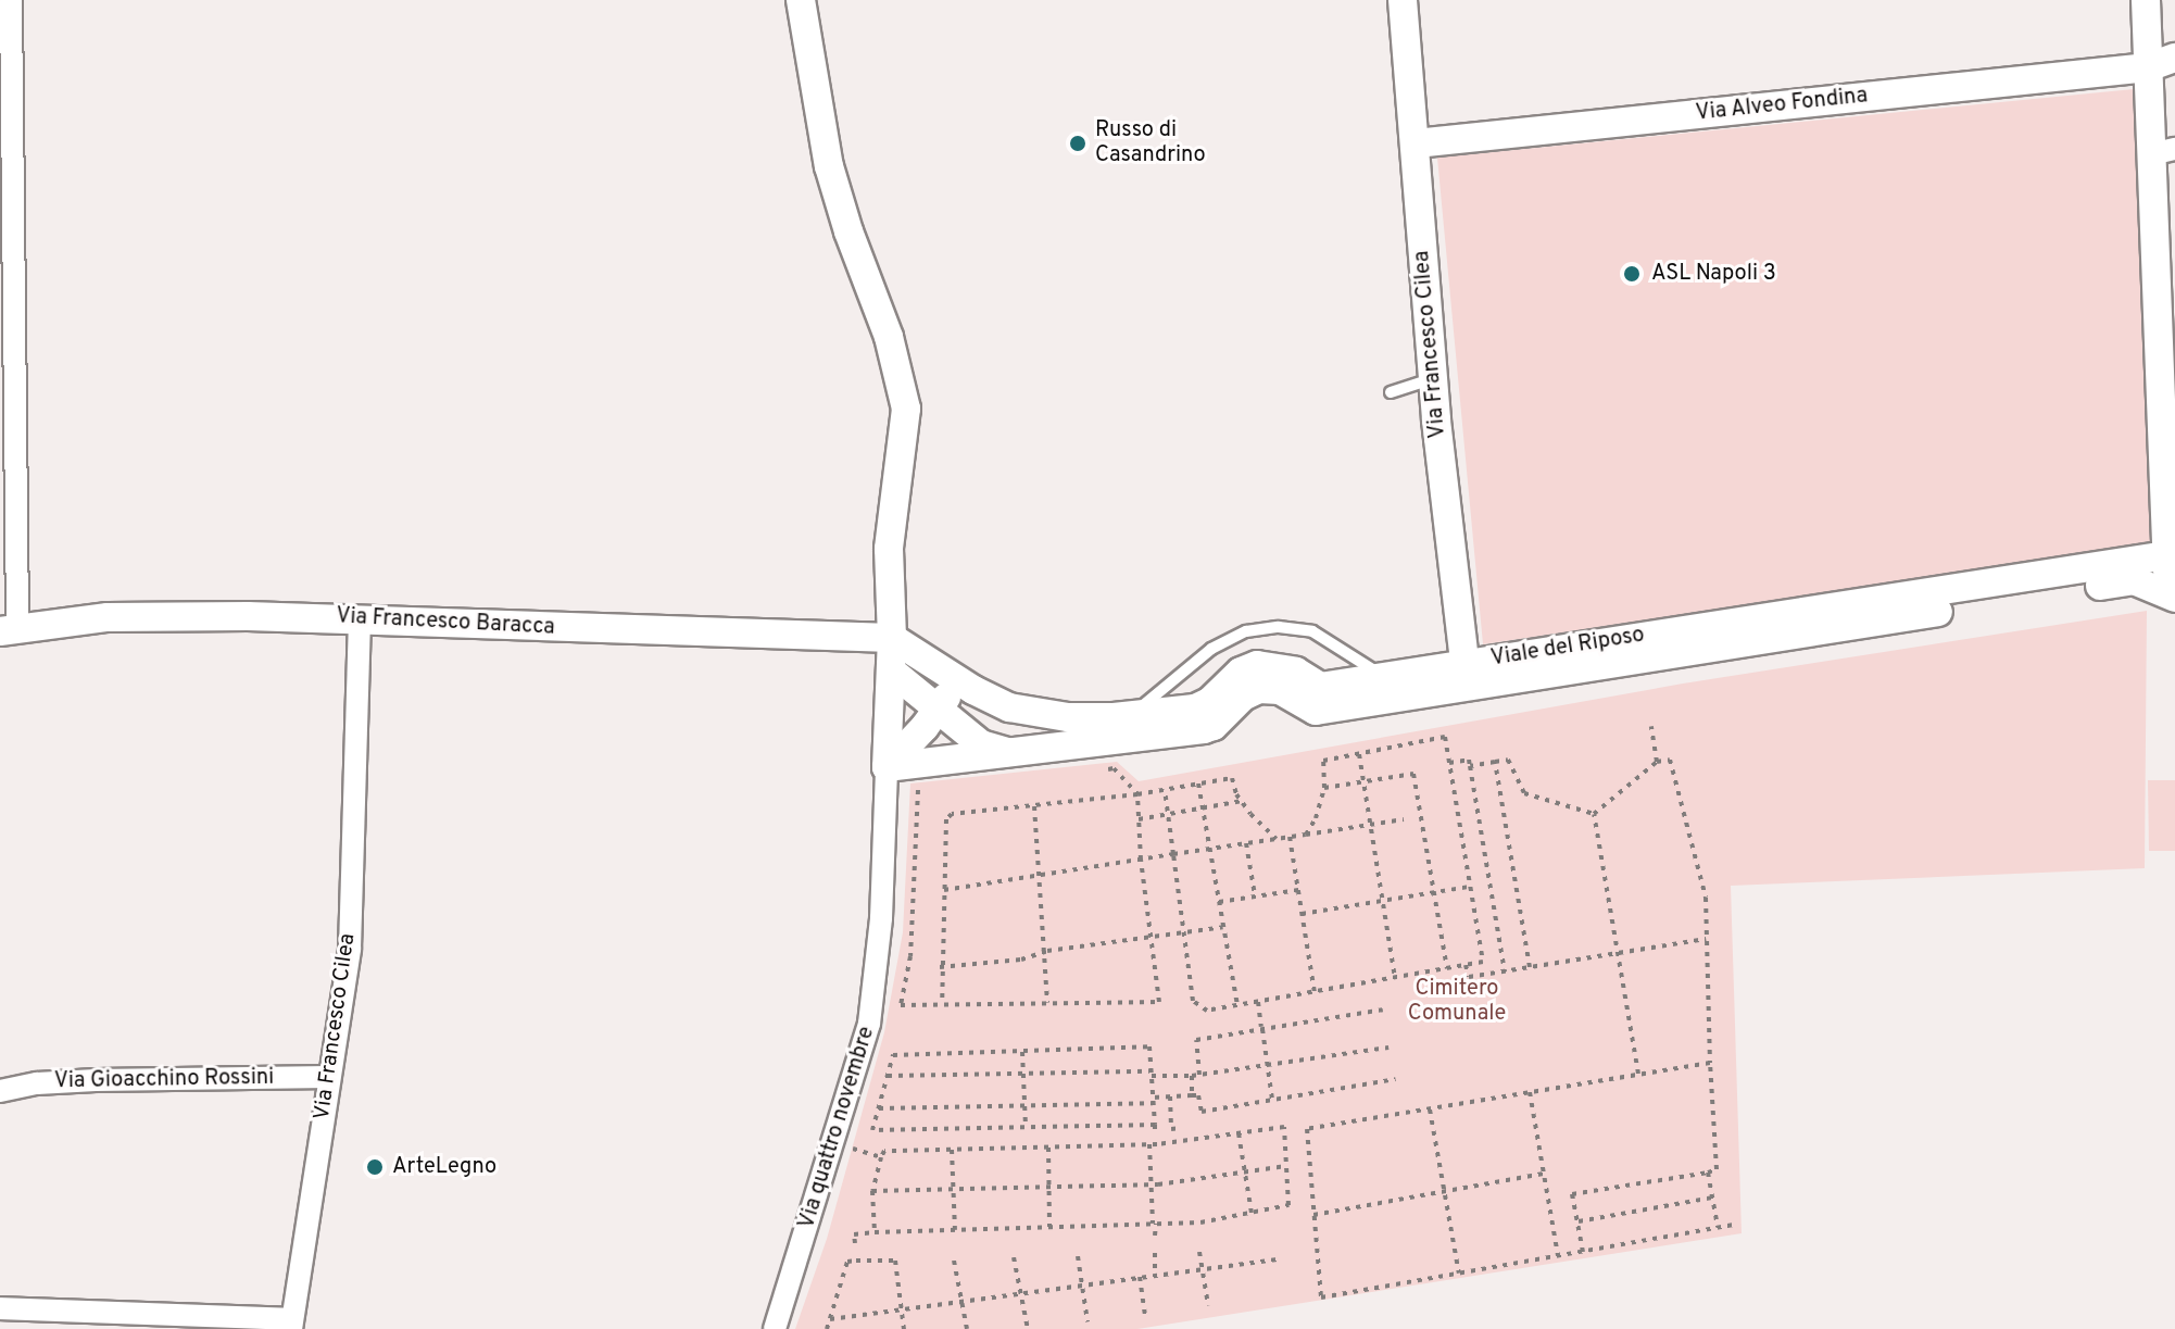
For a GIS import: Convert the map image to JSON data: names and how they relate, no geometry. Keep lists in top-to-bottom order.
{
  "streets": {
    "street": [
      "Via Alveo Fondina",
      "Via Francesco Cilea",
      "Via Francesco Baracca",
      "Viale del Riposo",
      "Via Gioacchino Rossini",
      "Via quattro novembre"
    ]
  },
  "crossings": [
    ["Via Alveo Fondina", "Via Francesco Cilea"],
    ["Via Francesco Cilea", "Via Francesco Baracca"],
    ["Via Francesco Cilea", "Viale del Riposo"],
    ["Via Francesco Cilea", "Via Gioacchino Rossini"],
    ["Via Francesco Baracca", "Viale del Riposo"],
    ["Viale del Riposo", "Via quattro novembre"]
  ],
  "parks": ["Cimitero Comunale"],
  "places": ["Russo di Casandrino", "ASL Napoli 3", "ArteLegno"]
}
